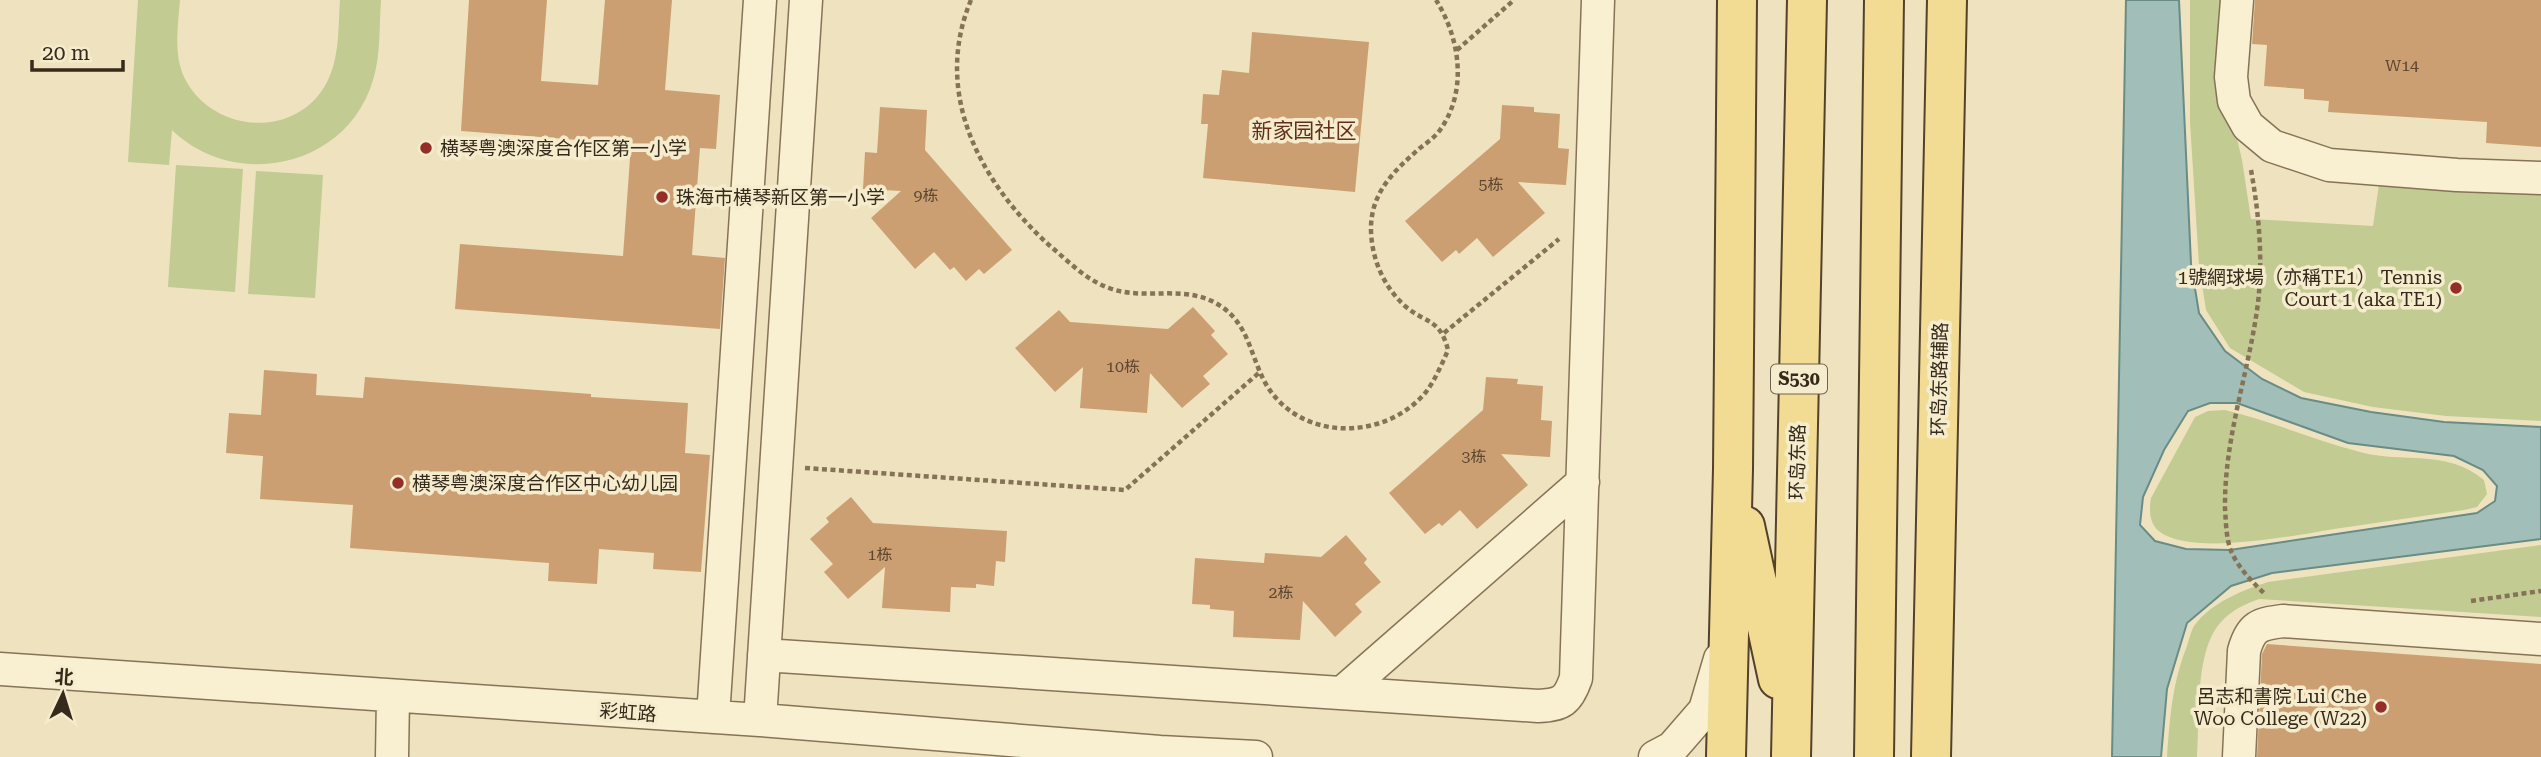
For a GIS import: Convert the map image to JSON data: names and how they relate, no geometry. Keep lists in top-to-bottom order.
{
  "streets": {
    "main road": ["S530", "环岛东路辅路", "环岛东路"],
    "street": ["彩虹路"]
  },
  "districts": ["新家园社区"],
  "places": [
    "横琴粤澳深度合作区第一小学",
    "珠海市横琴新区第一小学",
    "1號網球場（亦稱TE1） Tennis Court 1 (aka TE1)",
    "横琴粤澳深度合作区中心幼儿园",
    "呂志和書院 Lui Che Woo College (W22)"
  ],
  "house_numbers": [
    "W14",
    "5栋",
    "9栋",
    "10栋",
    "3栋",
    "1栋",
    "2栋"
  ],
  "scale_bar": "20 m",
  "north": "top"
}
